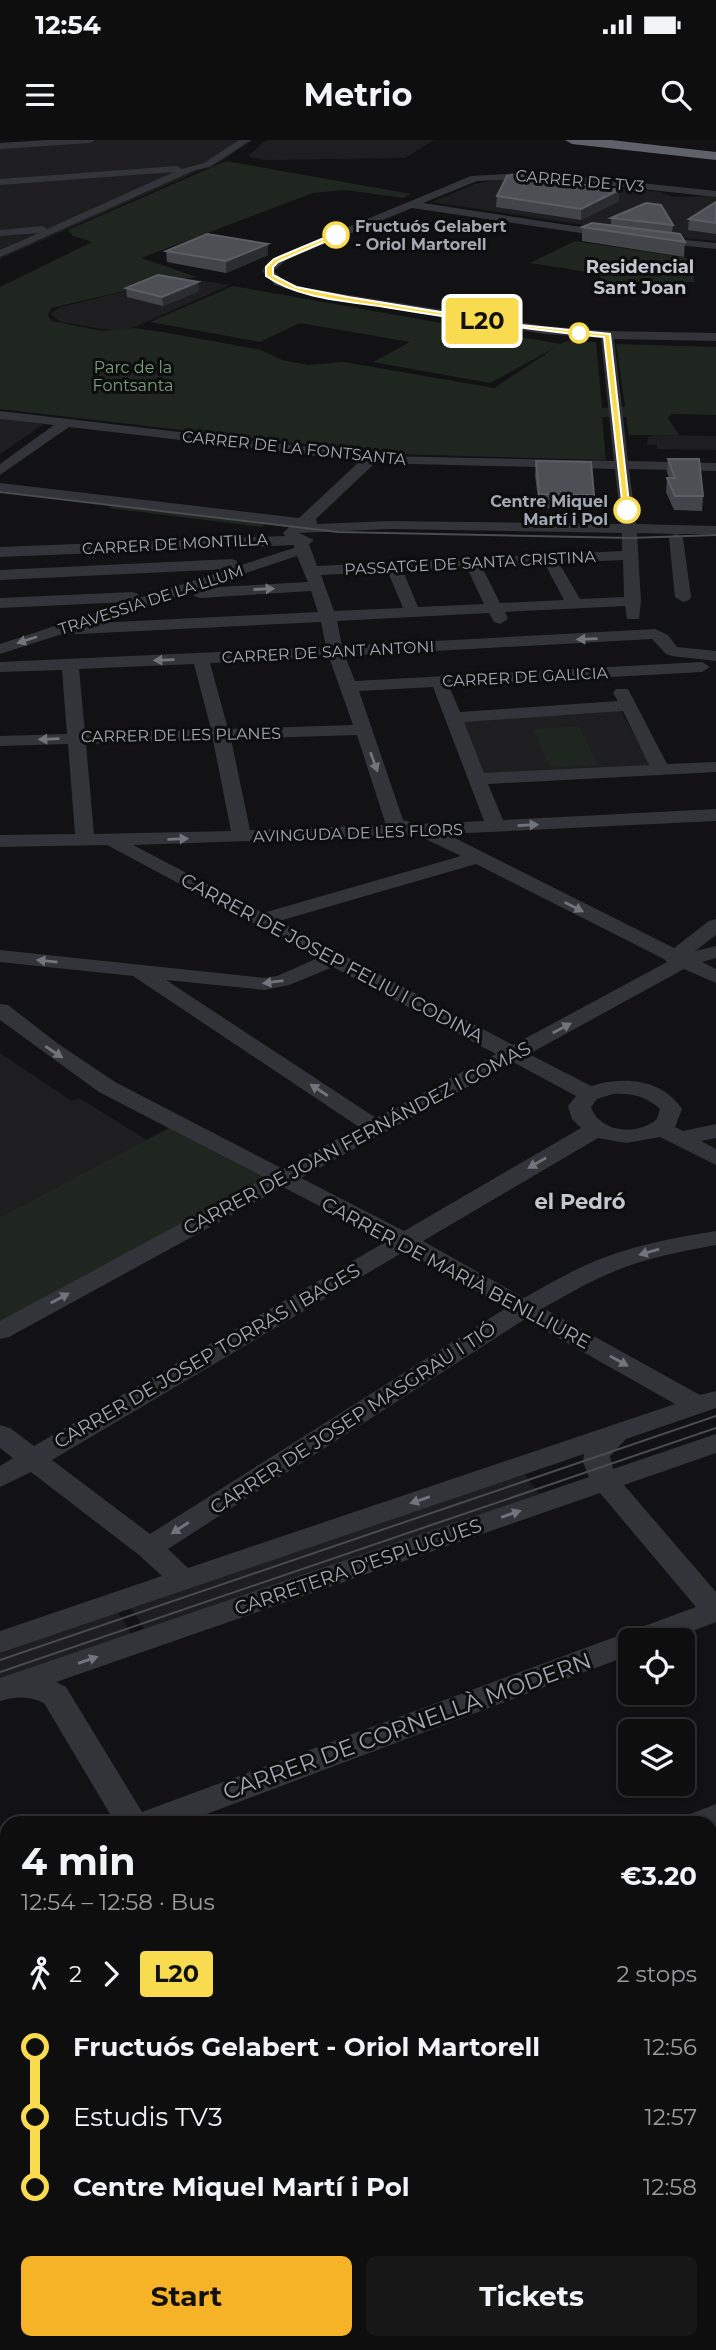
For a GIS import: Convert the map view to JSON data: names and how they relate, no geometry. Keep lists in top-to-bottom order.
{
  "streets": {
    "street": [
      "CARRER DE TV3",
      "CARRER DE LA FONTSANTA",
      "CARRER DE MONTILLA",
      "PASSATGE DE SANTA CRISTINA",
      "TRAVESSIA DE LA LLUM",
      "CARRER DE SANT ANTONI",
      "CARRER DE GALICIA",
      "CARRER DE LES PLANES",
      "AVINGUDA DE LES FLORS",
      "CARRER DE JOSEP FELIU I CODINA",
      "CARRER DE JOAN FERNÁNDEZ I COMAS",
      "CARRER DE MARIÀ BENLLIURE",
      "CARRER DE JOSEP TORRAS I BAGES",
      "CARRER DE JOSEP MASGRAU I TIÓ",
      "CARRETERA D'ESPLUGUES",
      "CARRER DE CORNELLÀ MODERN"
    ]
  },
  "crossings": [
    ["CARRER DE MONTILLA", "PASSATGE DE SANTA CRISTINA"],
    ["CARRER DE MONTILLA", "TRAVESSIA DE LA LLUM"],
    ["PASSATGE DE SANTA CRISTINA", "TRAVESSIA DE LA LLUM"],
    ["AVINGUDA DE LES FLORS", "CARRER DE JOSEP FELIU I CODINA"],
    ["CARRER DE JOSEP FELIU I CODINA", "CARRER DE JOAN FERNÁNDEZ I COMAS"],
    ["CARRER DE JOAN FERNÁNDEZ I COMAS", "CARRER DE MARIÀ BENLLIURE"],
    ["CARRER DE MARIÀ BENLLIURE", "CARRER DE JOSEP TORRAS I BAGES"],
    ["CARRER DE MARIÀ BENLLIURE", "CARRER DE JOSEP MASGRAU I TIÓ"]
  ],
  "one_way": ["CARRER DE JOAN FERNÁNDEZ I COMAS"],
  "districts": ["Residencial Sant Joan", "el Pedró"],
  "parks": ["Parc de la Fontsanta"],
  "places": ["Fructuós Gelabert - Oriol Martorell", "Centre Miquel Martí i Pol"],
  "lines": ["bus line L20"],
  "page": {
    "status": "12:54",
    "header": "Metrio",
    "on_map": "L20",
    "heading": ["4 min", "12:54 – 12:58 · Bus", "€3.20"],
    "legs": ["2", "L20", "2 stops"],
    "list": [
      {
        "name": "Fructuós Gelabert - Oriol Martorell",
        "value": "12:56"
      },
      {
        "name": "Estudis TV3",
        "value": "12:57"
      },
      {
        "name": "Centre Miquel Martí i Pol",
        "value": "12:58"
      }
    ],
    "buttons": ["Start", "Tickets"]
  }
}
